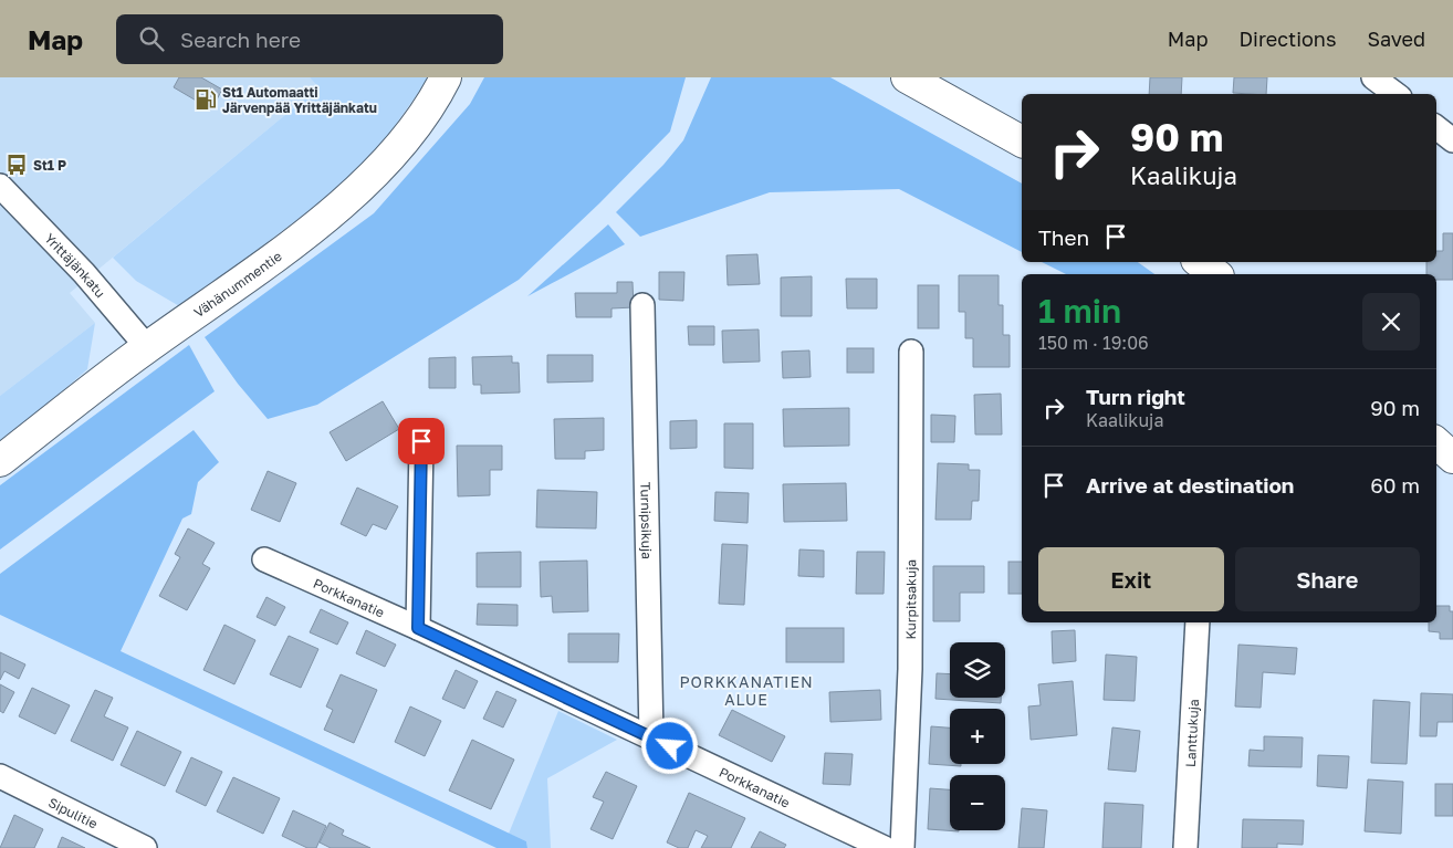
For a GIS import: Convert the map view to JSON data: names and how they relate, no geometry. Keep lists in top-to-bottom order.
{
  "streets": {
    "main road": ["Vähänummentie"],
    "street": [
      "Yrittäjänkatu",
      "Turnipsikuja",
      "Porkkanatie",
      "Kurpitsakuja",
      "Lanttukuja",
      "Sipulitie"
    ]
  },
  "crossings": [
    ["Yrittäjänkatu", "Vähänummentie"],
    ["Turnipsikuja", "Porkkanatie"]
  ],
  "districts": ["PORKKANATIEN ALUE"],
  "places": {
    "fuel station": ["St1 Automaatti Järvenpää Yrittäjänkatu"],
    "bus stop": ["St1 P"]
  },
  "page": {
    "header": "Map",
    "search": "Search here",
    "nav": ["Map", "Directions", "Saved"],
    "turn": ["90 m", "Kaalikuja"],
    "then": "Then",
    "heading": ["1 min", "150 m · 19:06"],
    "list": [
      {
        "name": "Turn right",
        "note": "Kaalikuja",
        "value": "90 m"
      },
      {
        "name": "Arrive at destination",
        "value": "60 m"
      }
    ],
    "buttons": ["Exit", "Share"],
    "map_buttons": ["+", "−"]
  }
}
